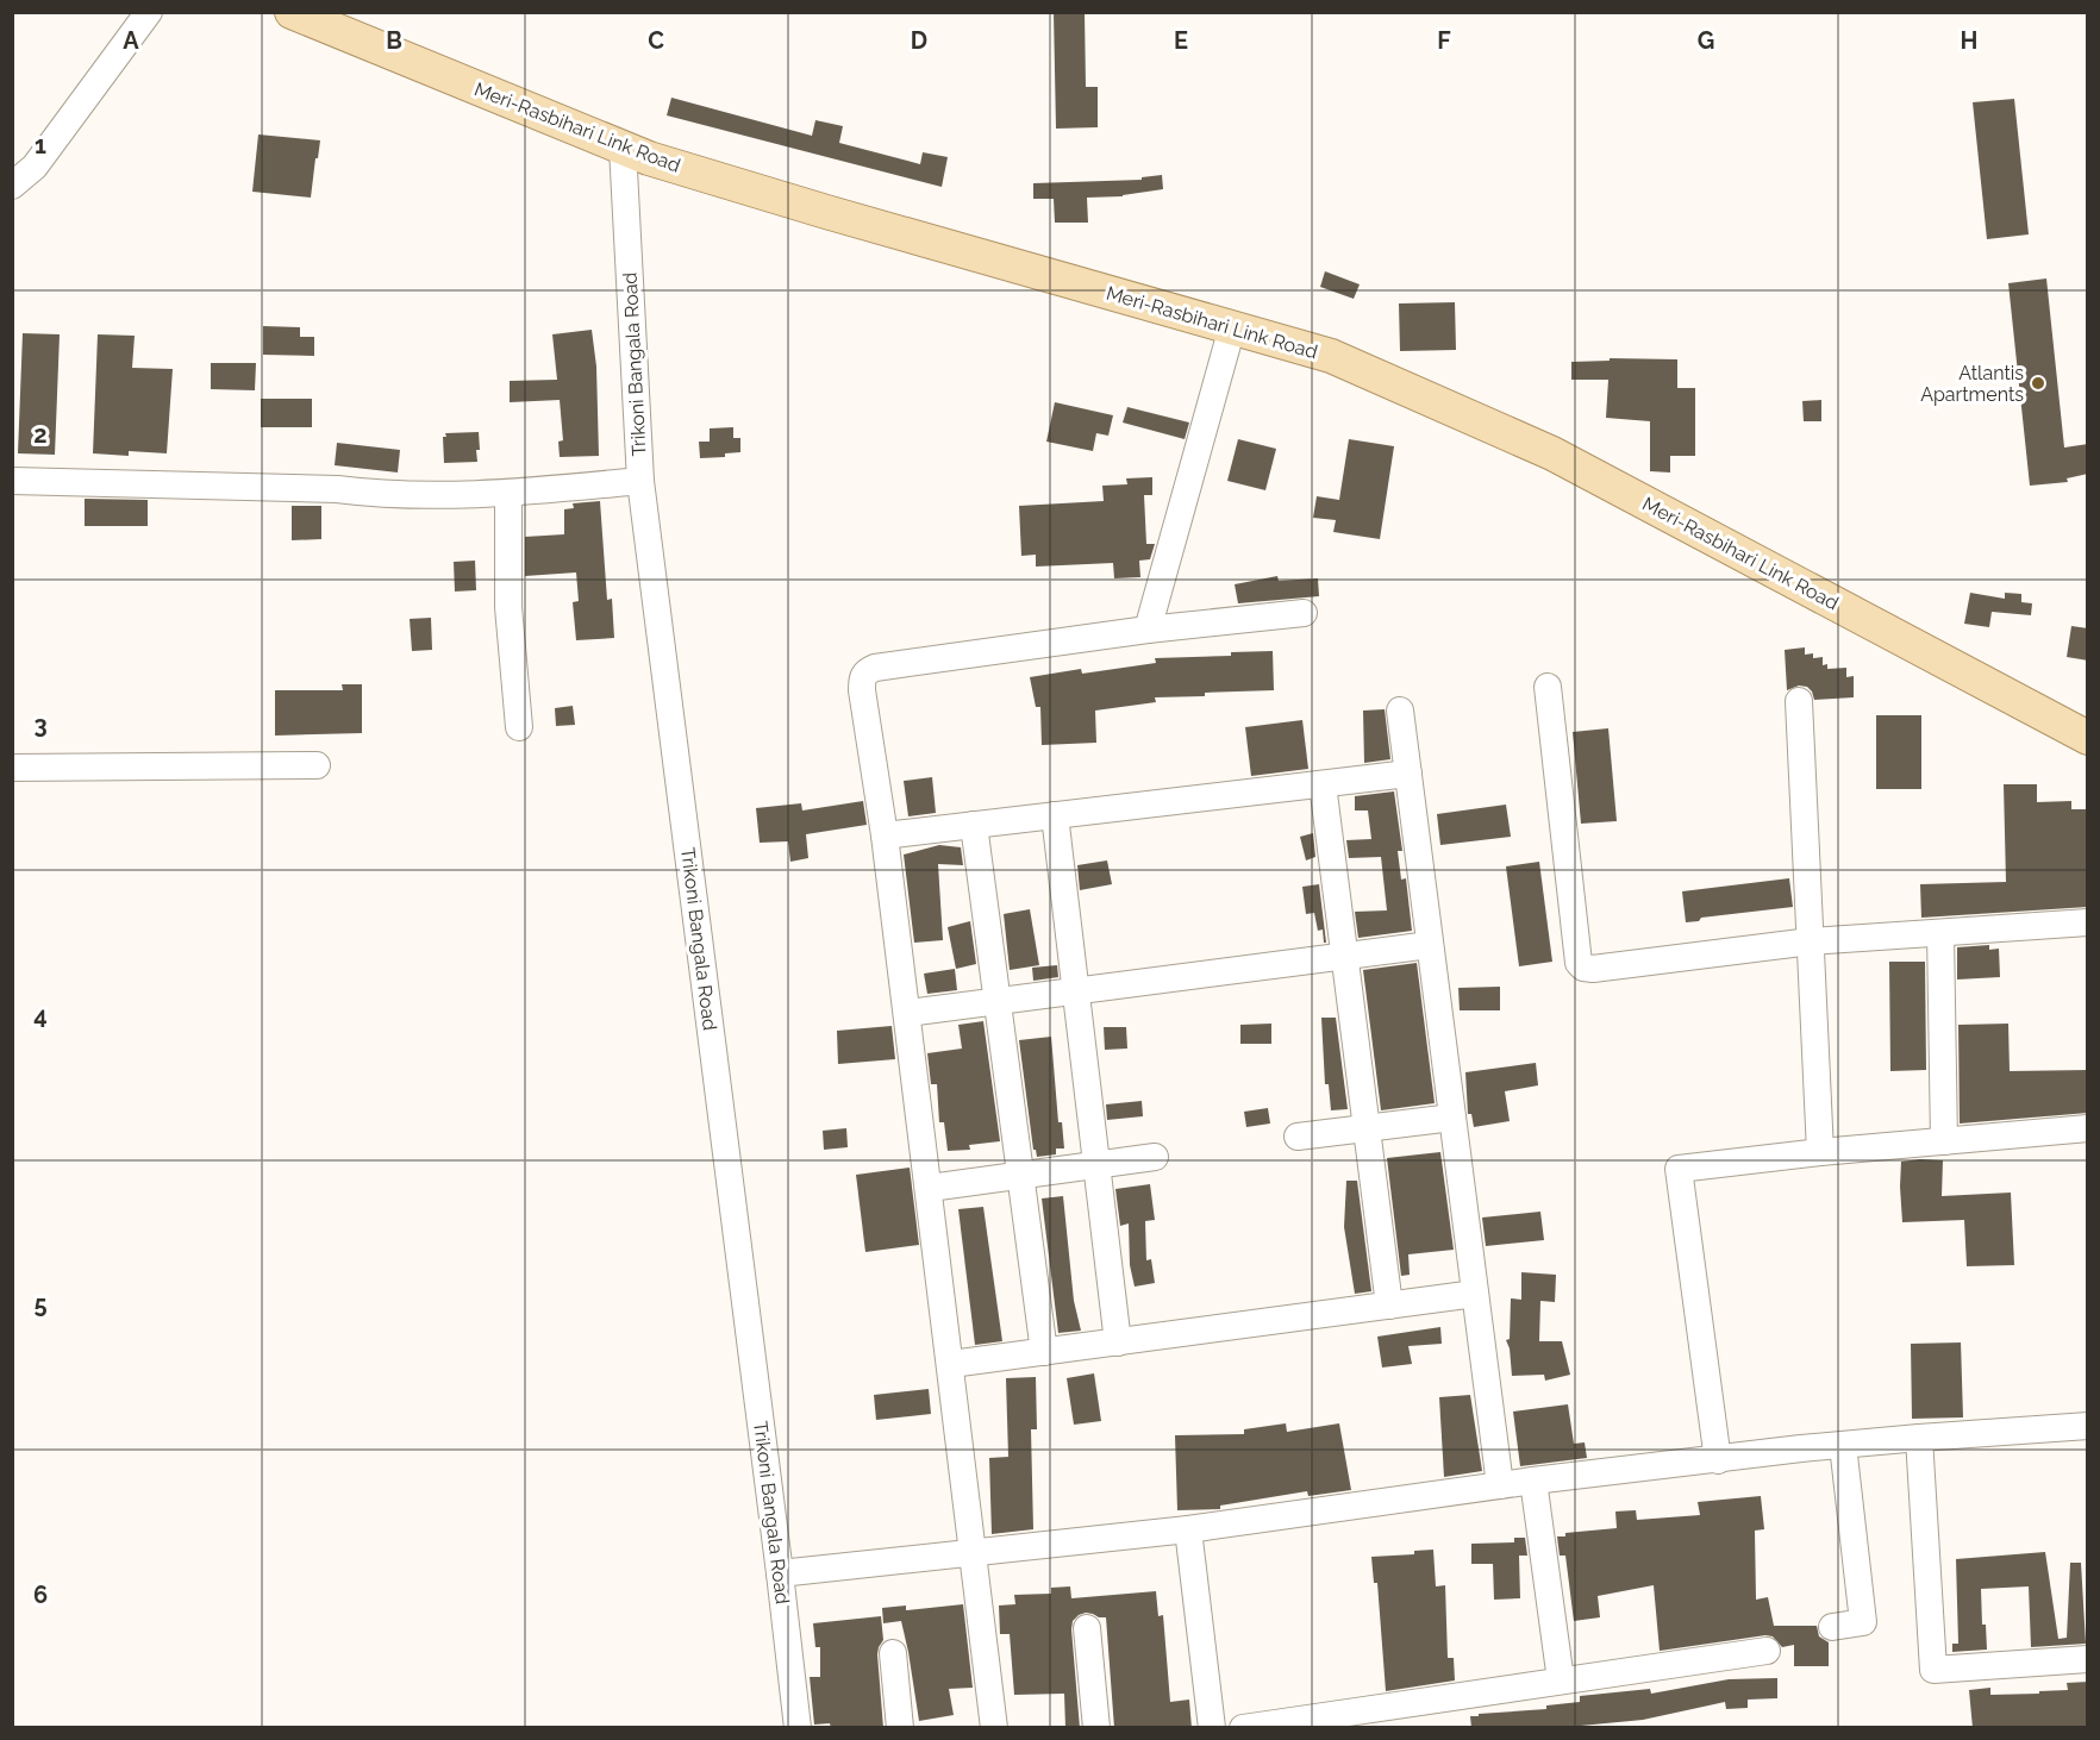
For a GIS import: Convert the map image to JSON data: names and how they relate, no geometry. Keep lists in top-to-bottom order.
{
  "streets": {
    "main road": ["Meri-Rasbihari Link Road"],
    "street": ["Trikoni Bangala Road"]
  },
  "crossings": [
    ["Meri-Rasbihari Link Road", "Trikoni Bangala Road"]
  ],
  "places": ["Atlantis Apartments"],
  "grid": {
    "columns": [
      "A",
      "B",
      "C",
      "D",
      "E",
      "F",
      "G",
      "H"
    ],
    "rows": [
      "1",
      "2",
      "3",
      "4",
      "5",
      "6"
    ]
  }
}
